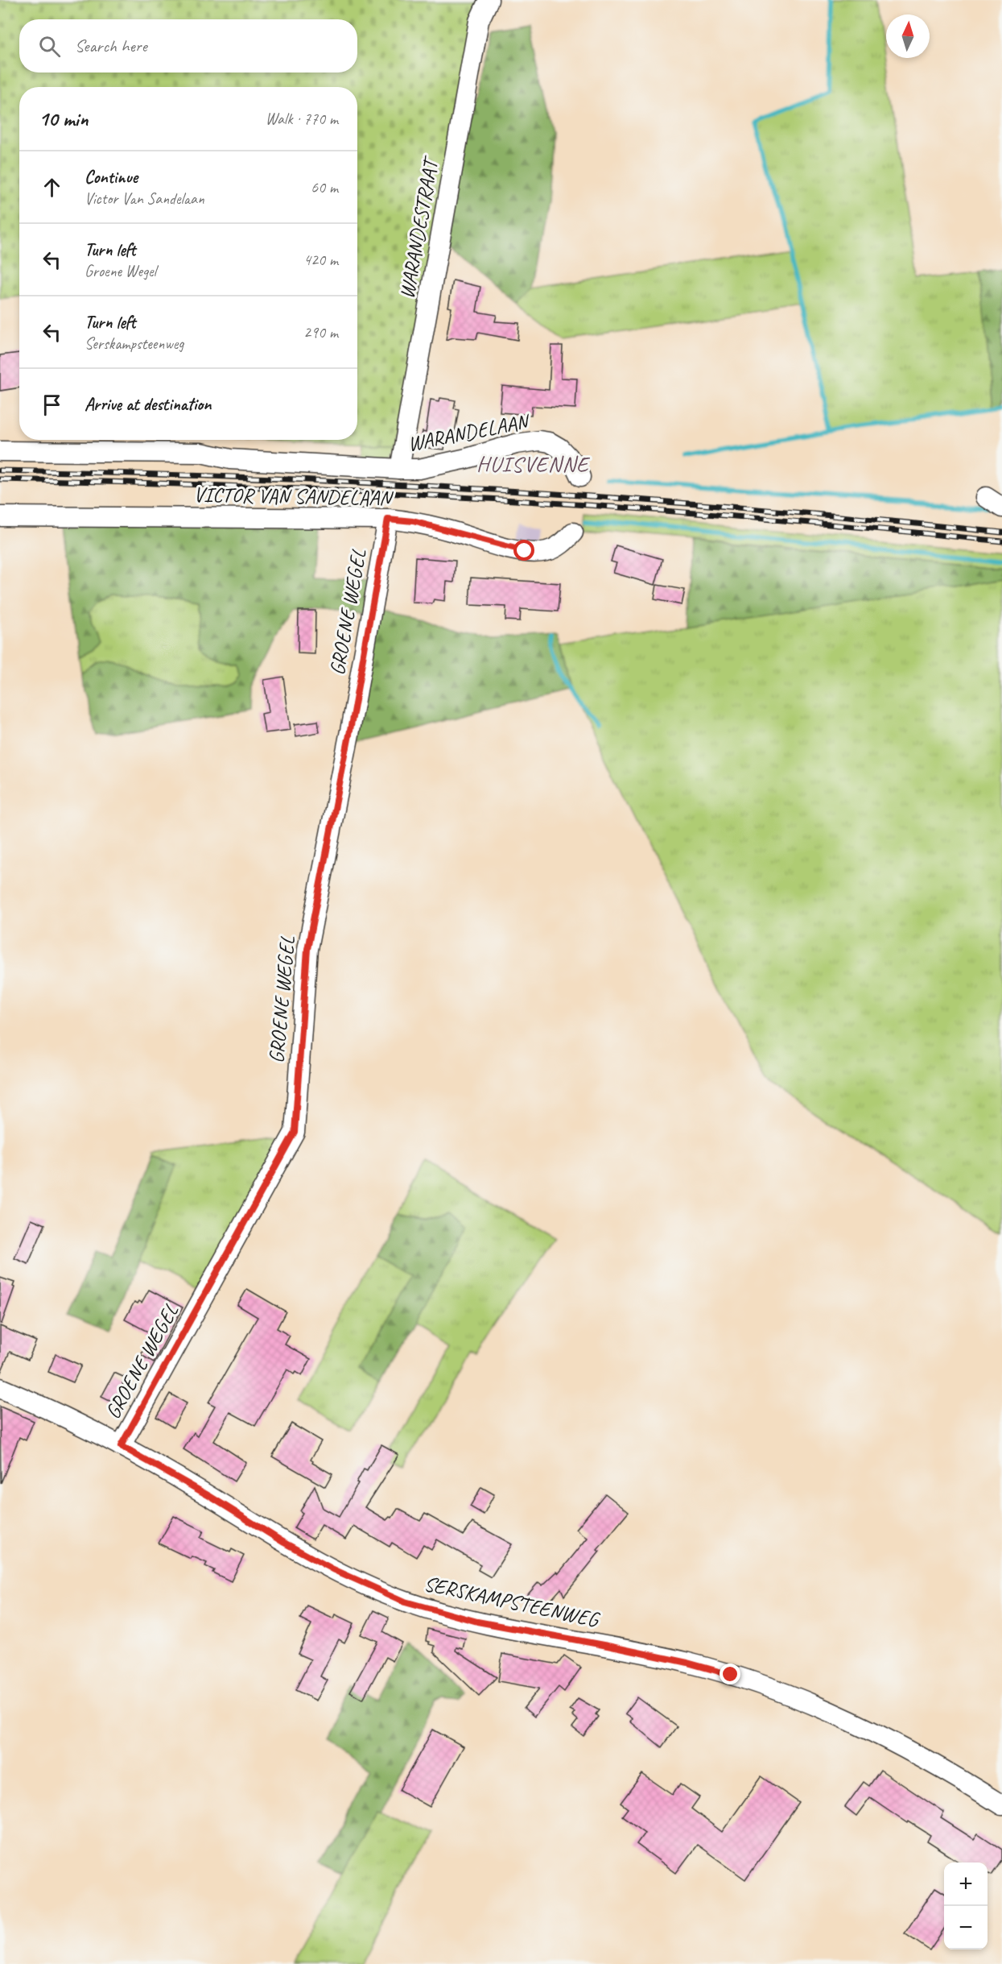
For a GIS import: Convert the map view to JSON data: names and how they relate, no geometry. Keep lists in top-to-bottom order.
{
  "streets": {
    "street": [
      "WARANDESTRAAT",
      "WARANDELAAN",
      "VICTOR VAN SANDELAAN",
      "GROENE WEGEL",
      "SERSKAMPSTEENWEG"
    ]
  },
  "crossings": [
    ["WARANDESTRAAT", "WARANDELAAN"],
    ["VICTOR VAN SANDELAAN", "GROENE WEGEL"],
    ["GROENE WEGEL", "SERSKAMPSTEENWEG"]
  ],
  "districts": ["HUISVENNE"],
  "north": "top",
  "page": {
    "search": "Search here",
    "heading": ["10 min", "Walk · 770 m"],
    "list": [
      ["Continue", "Victor Van Sandelaan", "60 m"],
      ["Turn left", "Groene Wegel", "420 m"],
      ["Turn left", "Serskampsteenweg", "290 m"],
      "Arrive at destination"
    ],
    "map_buttons": ["+", "−"]
  }
}
